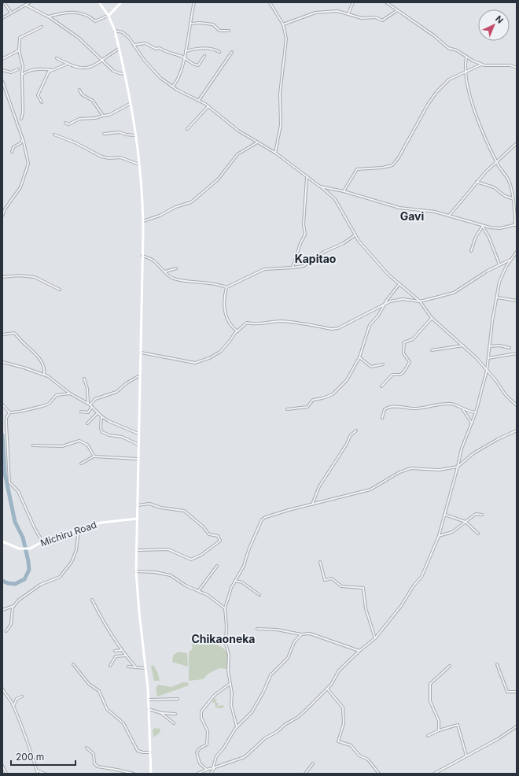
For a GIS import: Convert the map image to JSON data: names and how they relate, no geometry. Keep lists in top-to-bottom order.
{
  "streets": {
    "main road": ["Michiru Road"]
  },
  "districts": ["Gavi", "Kapitao", "Chikaoneka"],
  "scale_bar": "200 m",
  "north": "top right"
}
